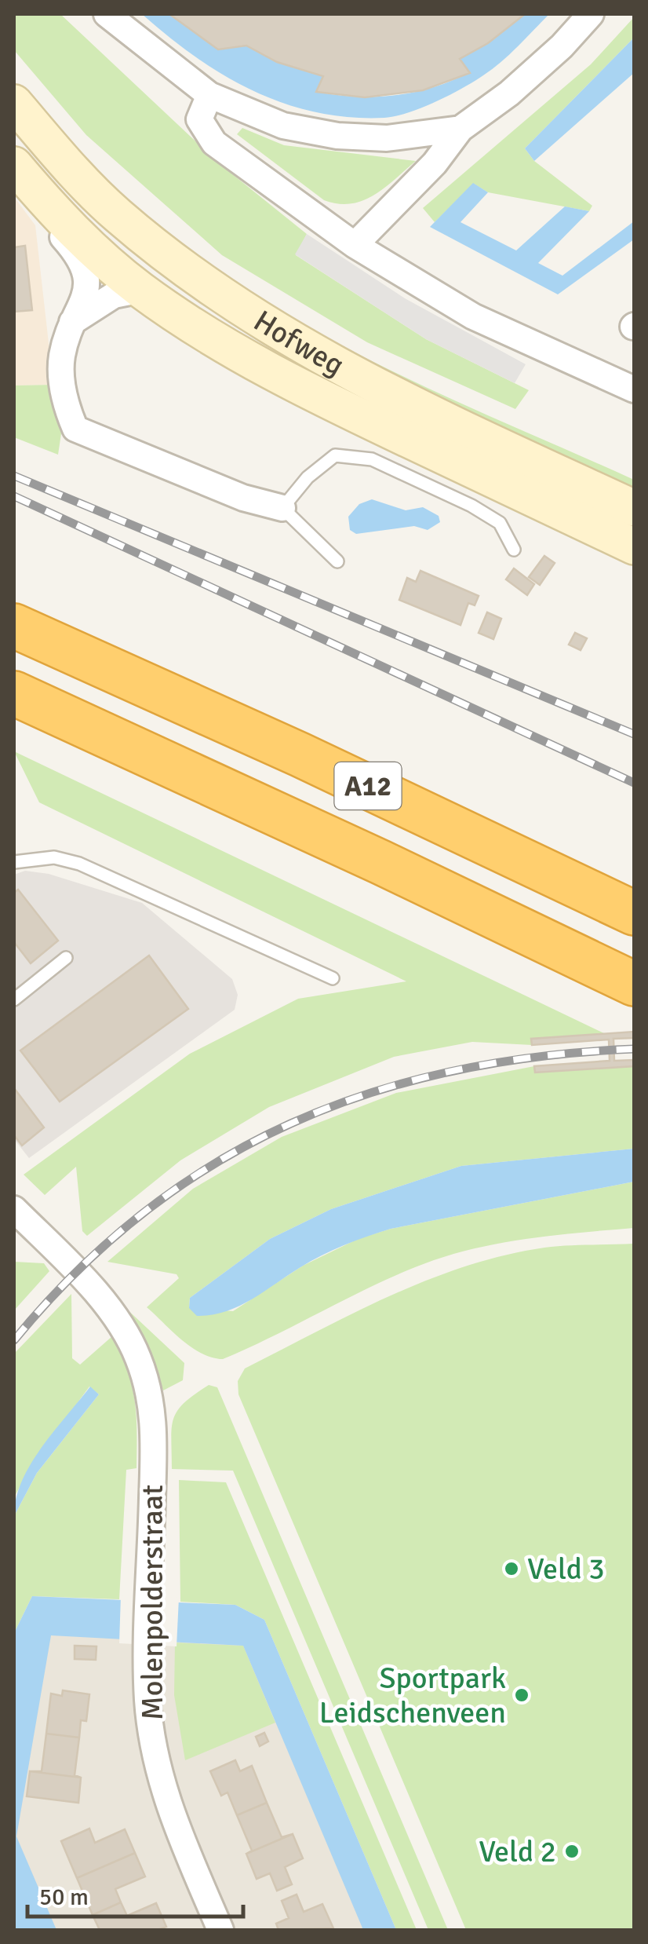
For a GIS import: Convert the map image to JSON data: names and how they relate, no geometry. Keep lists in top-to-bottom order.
{
  "streets": {
    "highway": ["A12"],
    "main road": ["Hofweg"],
    "street": ["Molenpolderstraat"]
  },
  "places": ["Veld 3", "Sportpark Leidschenveen", "Veld 2"],
  "scale_bar": "50 m"
}
